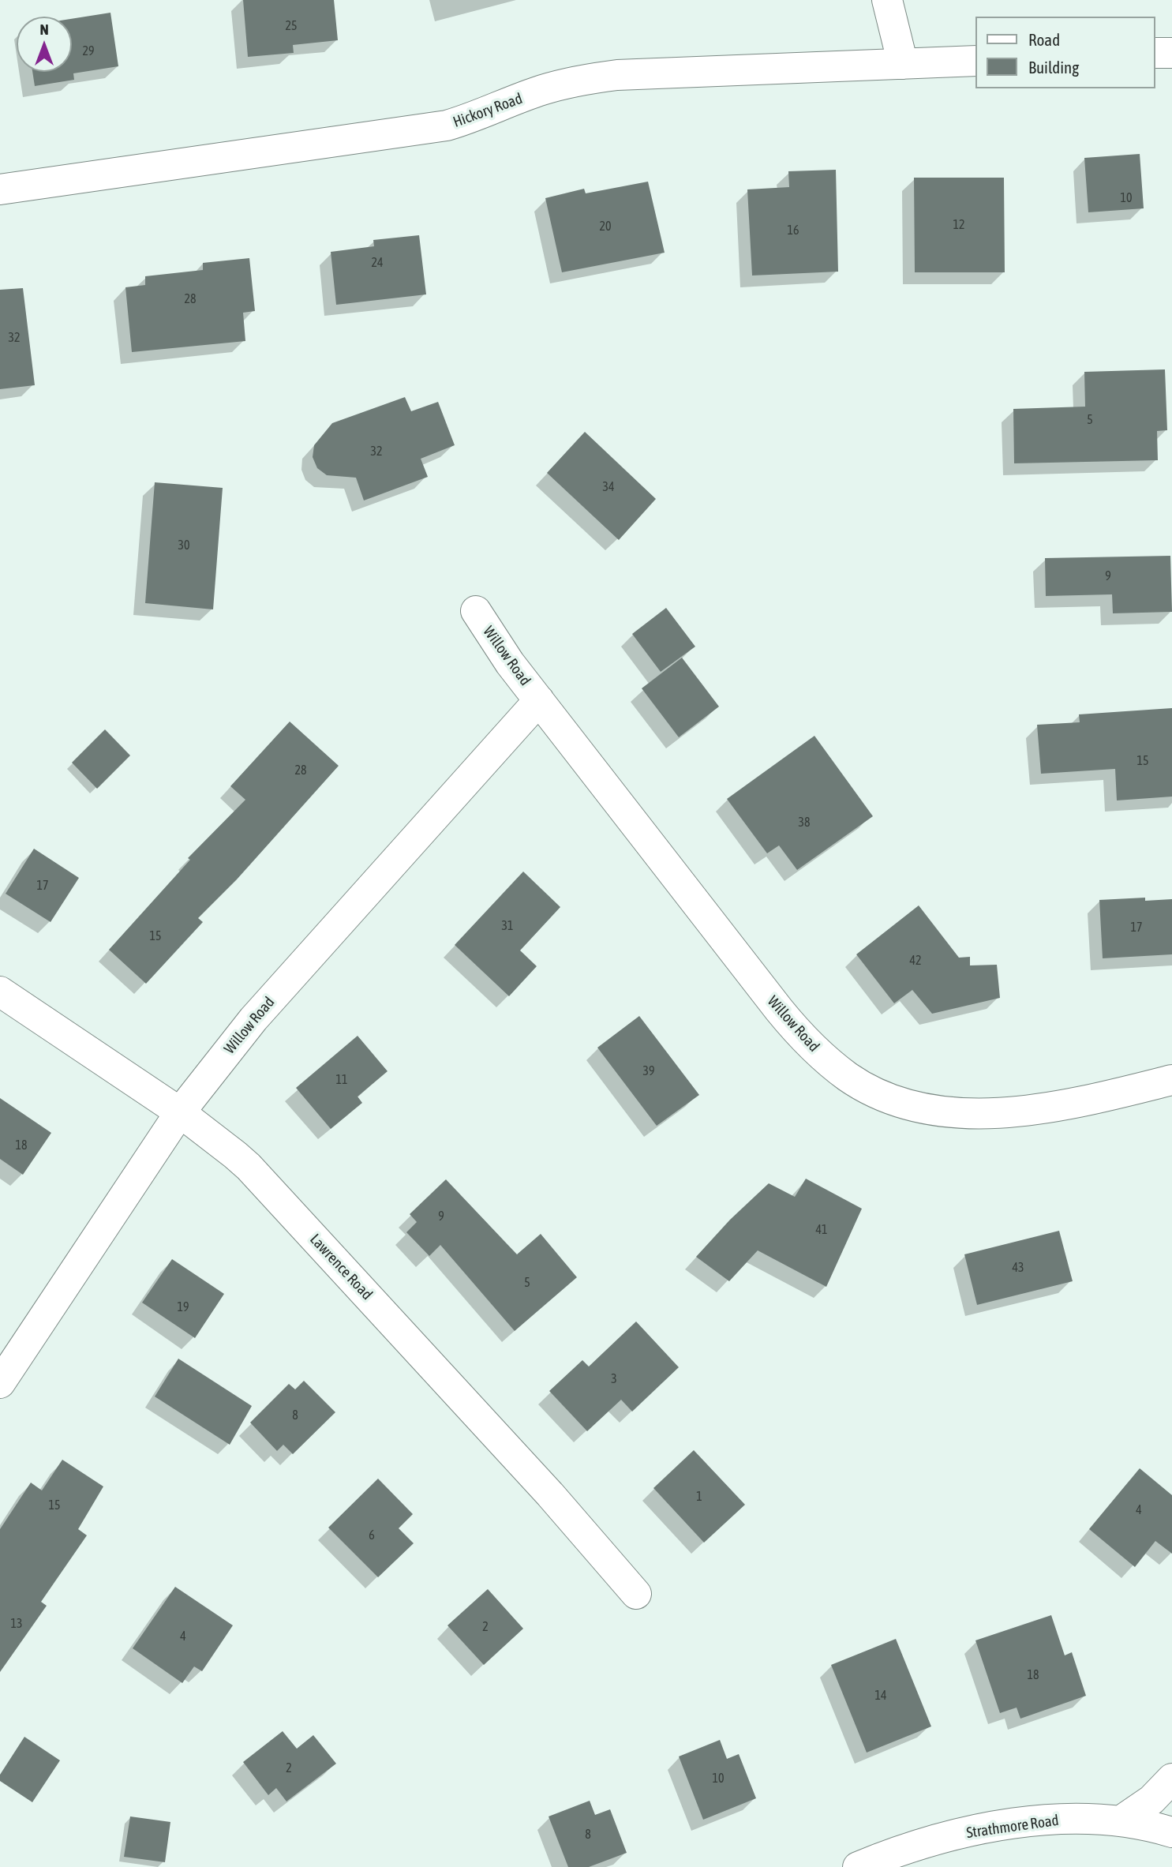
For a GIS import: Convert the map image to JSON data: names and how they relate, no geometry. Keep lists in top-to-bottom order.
{
  "streets": {
    "street": [
      "Hickory Road",
      "Willow Road",
      "Lawrence Road",
      "Strathmore Road"
    ]
  },
  "crossings": [
    ["Willow Road", "Lawrence Road"]
  ],
  "house_numbers": [
    "25",
    "29",
    "10",
    "12",
    "20",
    "16",
    "24",
    "28",
    "32",
    "5",
    "32",
    "34",
    "30",
    "9",
    "15",
    "28",
    "38",
    "17",
    "31",
    "17",
    "15",
    "42",
    "39",
    "11",
    "18",
    "9",
    "41",
    "43",
    "5",
    "19",
    "3",
    "8",
    "1",
    "15",
    "4",
    "6",
    "13",
    "2",
    "4",
    "18",
    "14",
    "2",
    "10",
    "8"
  ],
  "legend": ["Road", "Building"],
  "north": "top"
}
